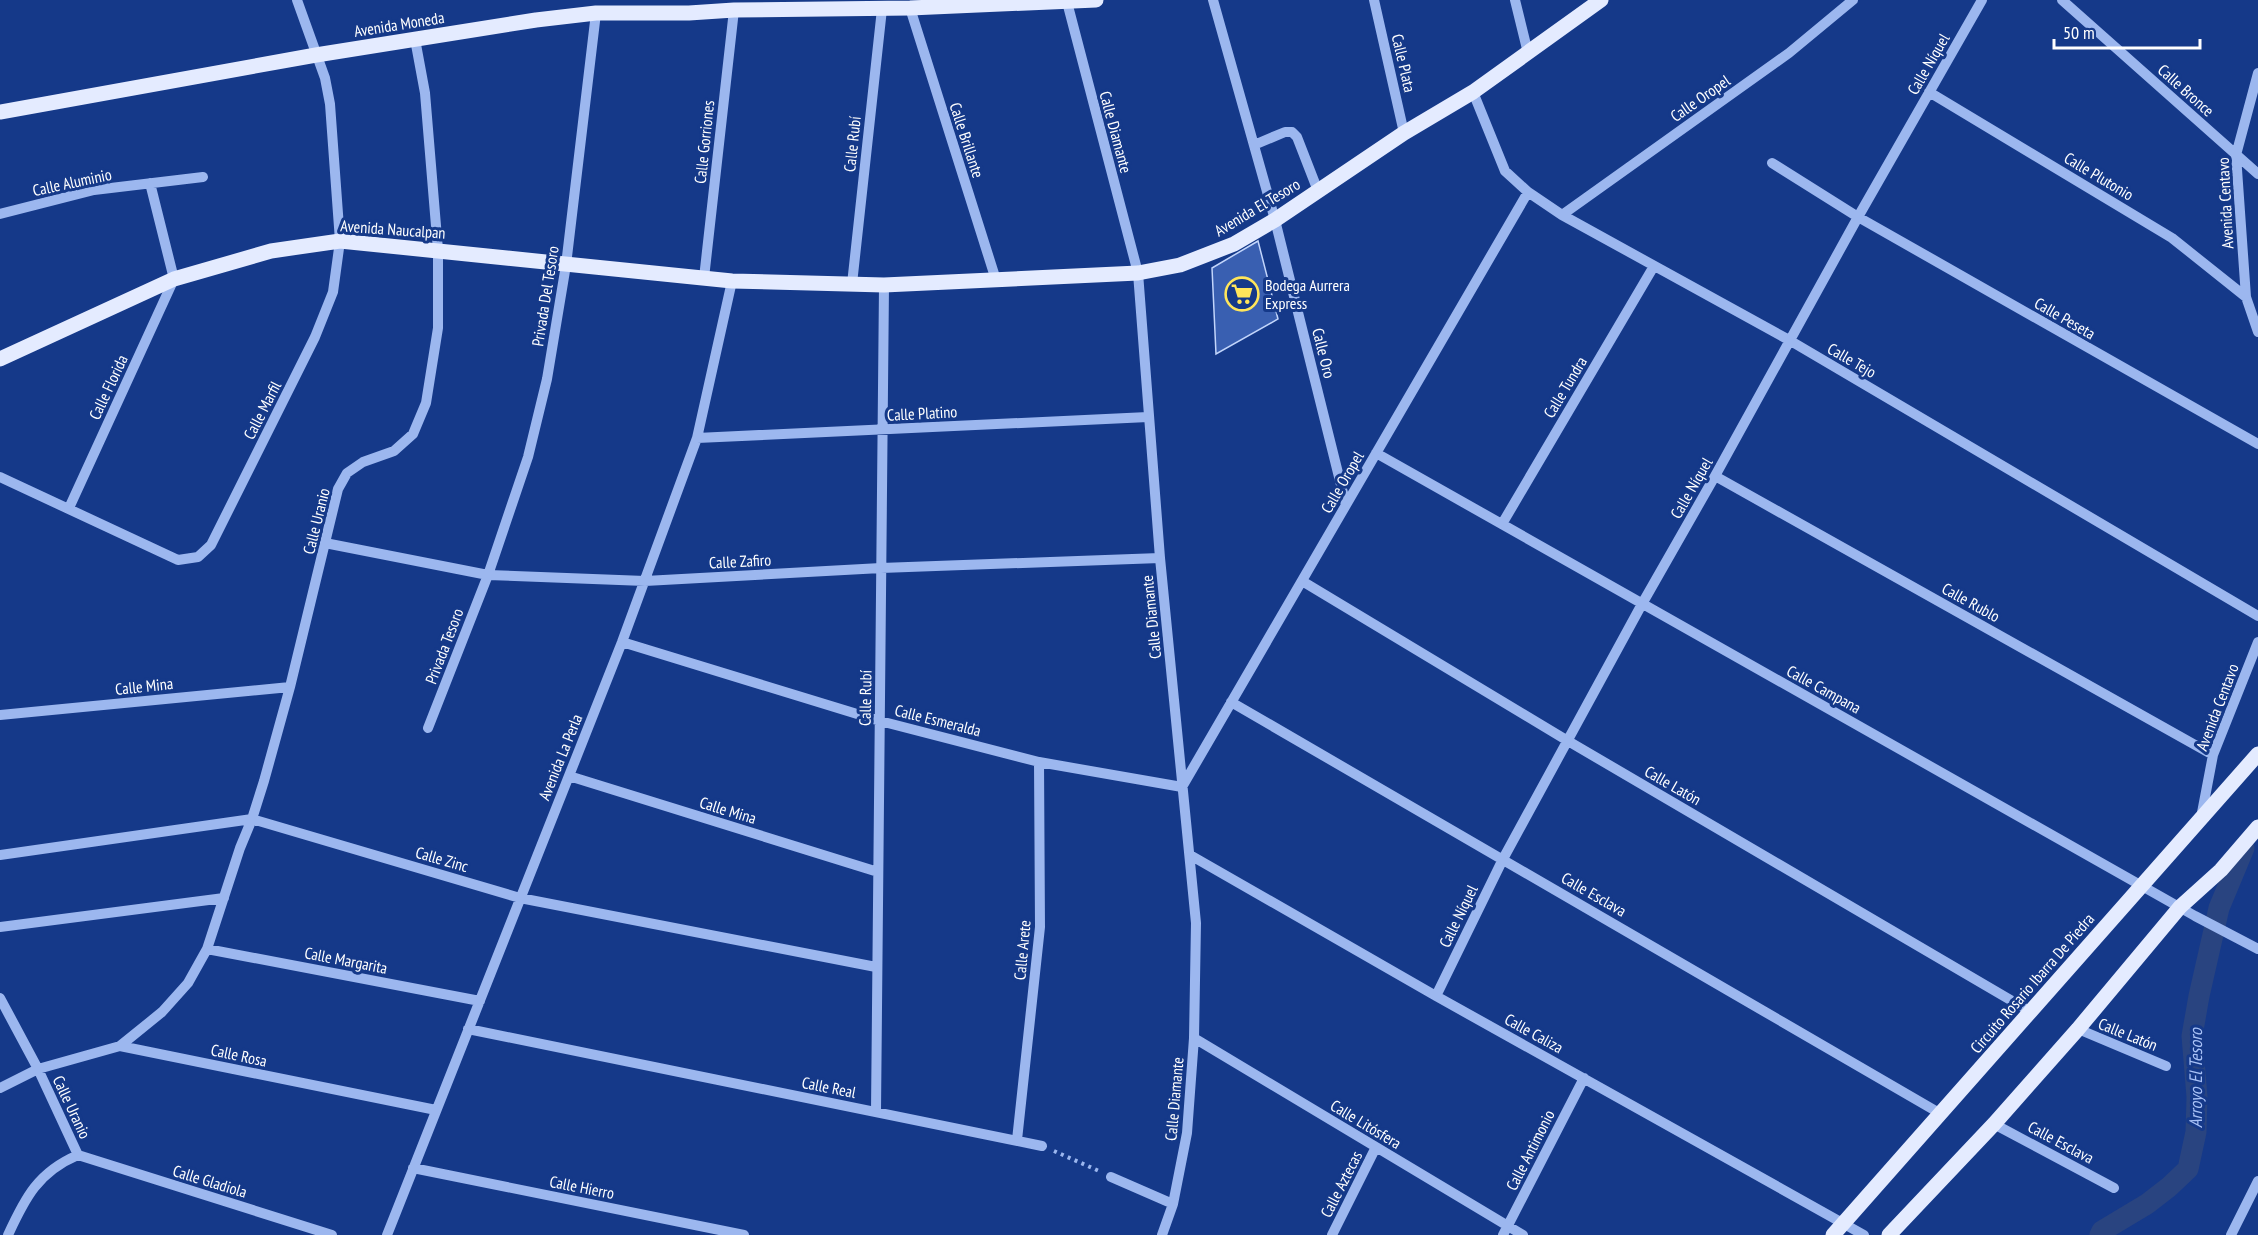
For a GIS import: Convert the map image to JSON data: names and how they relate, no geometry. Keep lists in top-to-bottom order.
{
  "streets": {
    "main road": [
      "Avenida Moneda",
      "Avenida El Tesoro",
      "Avenida Naucalpan",
      "Circuito Rosario Ibarra De Piedra"
    ],
    "street": [
      "Calle Plata",
      "Calle Níquel",
      "Calle Bronce",
      "Calle Oropel",
      "Calle Diamante",
      "Calle Brillante",
      "Calle Gorriones",
      "Calle Rubí",
      "Calle Plutonio",
      "Calle Aluminio",
      "Avenida Centavo",
      "Privada Del Tesoro",
      "Calle Peseta",
      "Calle Oro",
      "Calle Tejo",
      "Calle Florida",
      "Calle Tundra",
      "Calle Marfil",
      "Calle Platino",
      "Calle Uranio",
      "Calle Zafiro",
      "Calle Rublo",
      "Privada Tesoro",
      "Calle Mina",
      "Calle Campana",
      "Calle Esmeralda",
      "Avenida La Perla",
      "Calle Latón",
      "Calle Zinc",
      "Calle Esclava",
      "Calle Arete",
      "Calle Margarita",
      "Calle Caliza",
      "Calle Rosa",
      "Calle Real",
      "Calle Litósfera",
      "Calle Antimonio",
      "Calle Gladiola",
      "Calle Aztecas",
      "Calle Hierro"
    ]
  },
  "crossings": [
    ["Avenida Moneda", "Calle Diamante"],
    ["Avenida Moneda", "Calle Brillante"],
    ["Avenida Moneda", "Calle Gorriones"],
    ["Avenida Moneda", "Calle Rubí"],
    ["Avenida Moneda", "Privada Del Tesoro"],
    ["Avenida Moneda", "Calle Marfil"],
    ["Avenida Moneda", "Calle Uranio"],
    ["Calle Plata", "Avenida El Tesoro"],
    ["Calle Níquel", "Calle Plutonio"],
    ["Calle Níquel", "Calle Peseta"],
    ["Calle Níquel", "Calle Tejo"],
    ["Calle Níquel", "Calle Rublo"],
    ["Calle Níquel", "Calle Campana"],
    ["Calle Níquel", "Calle Latón"],
    ["Calle Níquel", "Calle Esclava"],
    ["Calle Níquel", "Calle Caliza"],
    ["Calle Bronce", "Avenida Centavo"],
    ["Calle Oropel", "Calle Diamante"],
    ["Calle Oropel", "Calle Oro"],
    ["Calle Oropel", "Calle Tejo"],
    ["Calle Oropel", "Calle Campana"],
    ["Calle Oropel", "Calle Esmeralda"],
    ["Calle Oropel", "Calle Latón"],
    ["Calle Oropel", "Calle Esclava"],
    ["Calle Diamante", "Avenida El Tesoro"],
    ["Calle Diamante", "Calle Platino"],
    ["Calle Diamante", "Calle Zafiro"],
    ["Calle Diamante", "Calle Esmeralda"],
    ["Calle Diamante", "Calle Caliza"],
    ["Calle Diamante", "Calle Litósfera"],
    ["Calle Brillante", "Avenida El Tesoro"],
    ["Calle Gorriones", "Avenida Naucalpan"],
    ["Calle Rubí", "Avenida El Tesoro"],
    ["Calle Rubí", "Calle Platino"],
    ["Calle Rubí", "Calle Zafiro"],
    ["Calle Rubí", "Calle Mina"],
    ["Calle Rubí", "Calle Esmeralda"],
    ["Calle Rubí", "Calle Zinc"],
    ["Calle Rubí", "Calle Real"],
    ["Calle Plutonio", "Avenida Centavo"],
    ["Avenida Centavo", "Calle Rublo"],
    ["Avenida Centavo", "Circuito Rosario Ibarra De Piedra"],
    ["Avenida El Tesoro", "Avenida Naucalpan"],
    ["Avenida El Tesoro", "Calle Oro"],
    ["Avenida El Tesoro", "Calle Tejo"],
    ["Avenida El Tesoro", "Avenida La Perla"],
    ["Avenida Naucalpan", "Privada Del Tesoro"],
    ["Avenida Naucalpan", "Calle Florida"],
    ["Avenida Naucalpan", "Calle Marfil"],
    ["Avenida Naucalpan", "Calle Uranio"],
    ["Avenida Naucalpan", "Avenida La Perla"],
    ["Privada Del Tesoro", "Calle Zafiro"],
    ["Privada Del Tesoro", "Privada Tesoro"],
    ["Calle Tejo", "Calle Tundra"],
    ["Calle Florida", "Calle Marfil"],
    ["Calle Tundra", "Calle Campana"],
    ["Calle Platino", "Avenida La Perla"],
    ["Calle Uranio", "Calle Zafiro"],
    ["Calle Uranio", "Calle Mina"],
    ["Calle Uranio", "Calle Zinc"],
    ["Calle Uranio", "Calle Margarita"],
    ["Calle Uranio", "Calle Rosa"],
    ["Calle Uranio", "Calle Gladiola"],
    ["Calle Zafiro", "Privada Tesoro"],
    ["Calle Zafiro", "Avenida La Perla"],
    ["Calle Mina", "Avenida La Perla"],
    ["Calle Campana", "Circuito Rosario Ibarra De Piedra"],
    ["Calle Esmeralda", "Avenida La Perla"],
    ["Calle Esmeralda", "Calle Arete"],
    ["Avenida La Perla", "Calle Zinc"],
    ["Avenida La Perla", "Calle Margarita"],
    ["Avenida La Perla", "Calle Rosa"],
    ["Avenida La Perla", "Calle Real"],
    ["Avenida La Perla", "Calle Hierro"],
    ["Calle Latón", "Circuito Rosario Ibarra De Piedra"],
    ["Calle Esclava", "Circuito Rosario Ibarra De Piedra"],
    ["Calle Arete", "Calle Real"],
    ["Circuito Rosario Ibarra De Piedra", "Calle Caliza"],
    ["Calle Caliza", "Calle Antimonio"],
    ["Calle Litósfera", "Calle Antimonio"],
    ["Calle Litósfera", "Calle Aztecas"]
  ],
  "water": ["Arroyo El Tesoro"],
  "places": {
    "supermarket": ["Bodega Aurrera Express"]
  },
  "scale_bar": "50 m"
}
